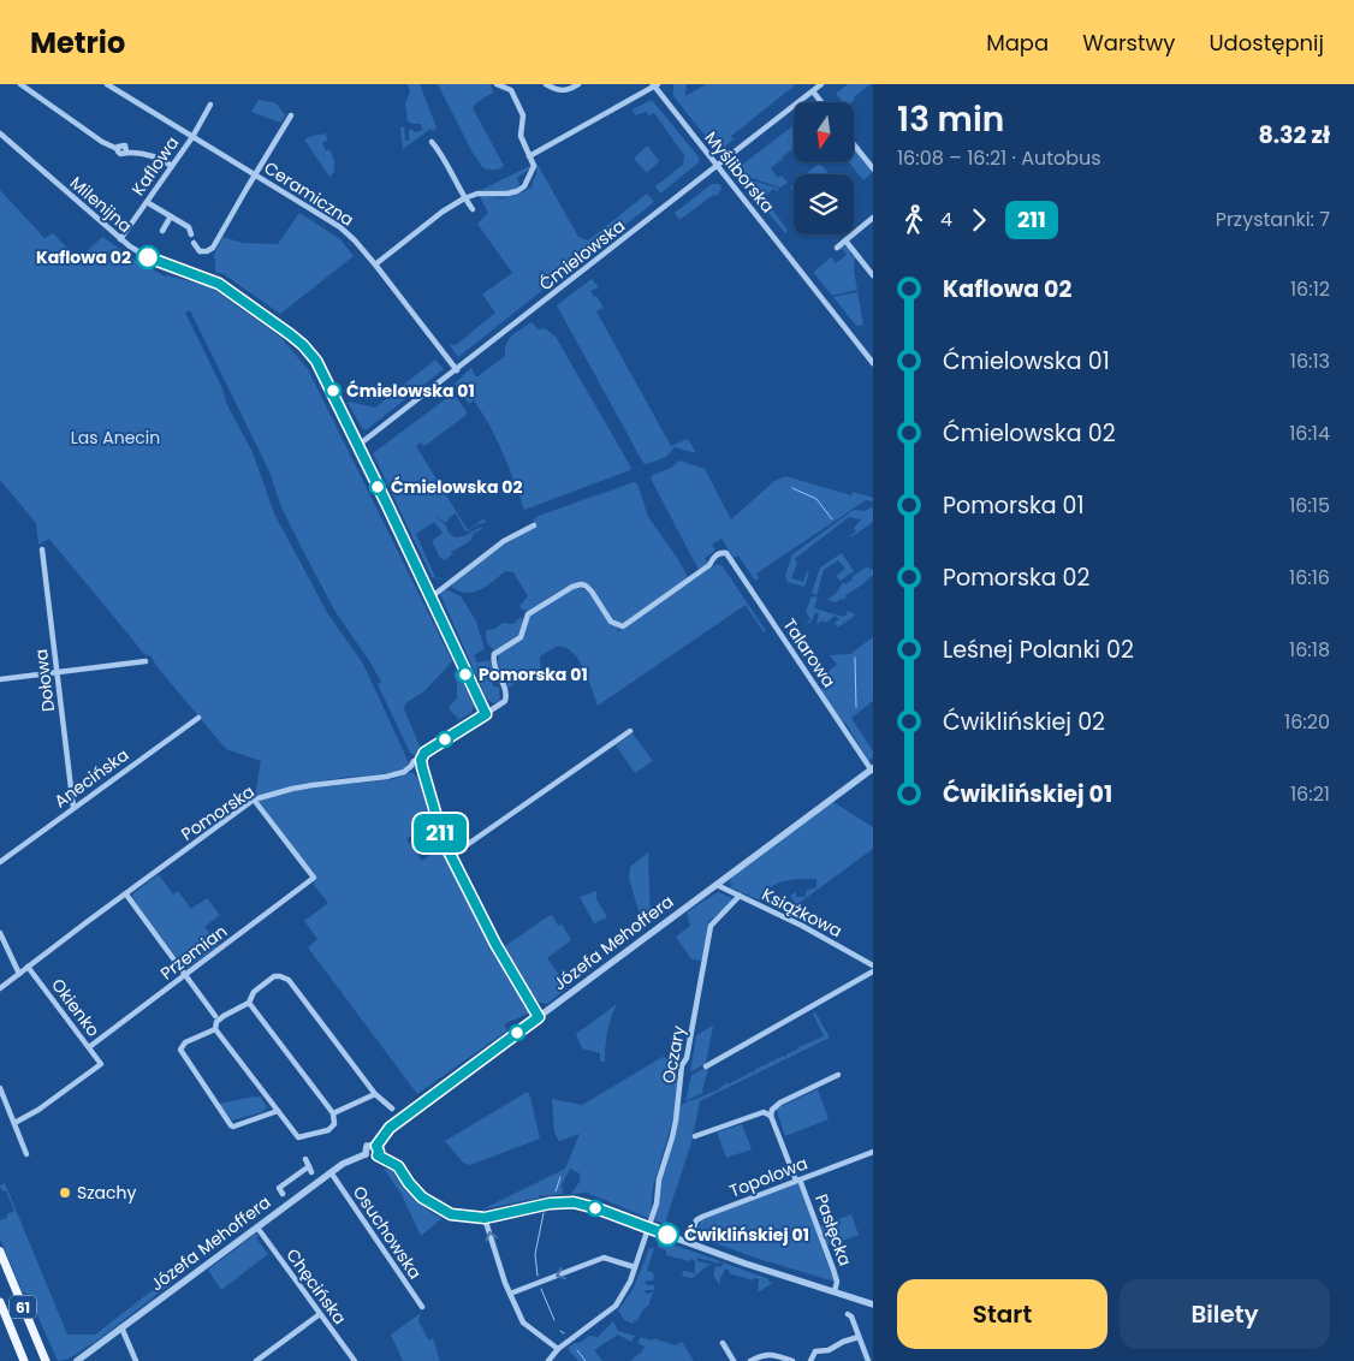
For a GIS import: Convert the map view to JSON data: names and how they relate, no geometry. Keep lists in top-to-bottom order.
{
  "streets": {
    "main road": ["61"],
    "street": [
      "Kaflowa",
      "Myśliborska",
      "Ceramiczna",
      "Milenijna",
      "Ćmielowska",
      "Talarowa",
      "Dołowa",
      "Anecińska",
      "Pomorska",
      "Książkowa",
      "Józefa Mehoffera",
      "Przemian",
      "Okienko",
      "Oczary",
      "Topolowa",
      "Pasłęcka",
      "Osuchowska",
      "Chęcińska"
    ]
  },
  "crossings": [
    ["Kaflowa", "Ceramiczna"],
    ["Kaflowa", "Milenijna"],
    ["Myśliborska", "Ćmielowska"],
    ["Ceramiczna", "Ćmielowska"],
    ["Milenijna", "Ćmielowska"],
    ["Milenijna", "Pomorska"],
    ["Talarowa", "Pomorska"],
    ["Talarowa", "Józefa Mehoffera"],
    ["Dołowa", "Anecińska"],
    ["Pomorska", "Przemian"],
    ["Pomorska", "Okienko"],
    ["Książkowa", "Józefa Mehoffera"],
    ["Książkowa", "Oczary"],
    ["Józefa Mehoffera", "Osuchowska"],
    ["Józefa Mehoffera", "Chęcińska"],
    ["Przemian", "Okienko"],
    ["Topolowa", "Pasłęcka"]
  ],
  "parks": ["Las Anecin"],
  "places": [
    "Kaflowa 02",
    "Ćmielowska 01",
    "Ćmielowska 02",
    "Pomorska 01",
    "Szachy",
    "Ćwiklińskiej 01"
  ],
  "lines": ["bus line 211"],
  "north": "bottom",
  "page": {
    "header": "Metrio",
    "nav": ["Mapa", "Warstwy", "Udostępnij"],
    "on_map": "211",
    "heading": ["13 min", "16:08 – 16:21 · Autobus", "8.32 zł"],
    "legs": ["4", "211", "Przystanki: 7"],
    "list": [
      {
        "name": "Kaflowa 02",
        "value": "16:12"
      },
      {
        "name": "Ćmielowska 01",
        "value": "16:13"
      },
      {
        "name": "Ćmielowska 02",
        "value": "16:14"
      },
      {
        "name": "Pomorska 01",
        "value": "16:15"
      },
      {
        "name": "Pomorska 02",
        "value": "16:16"
      },
      {
        "name": "Leśnej Polanki 02",
        "value": "16:18"
      },
      {
        "name": "Ćwiklińskiej 02",
        "value": "16:20"
      },
      {
        "name": "Ćwiklińskiej 01",
        "value": "16:21"
      }
    ],
    "buttons": ["Start", "Bilety"]
  }
}
